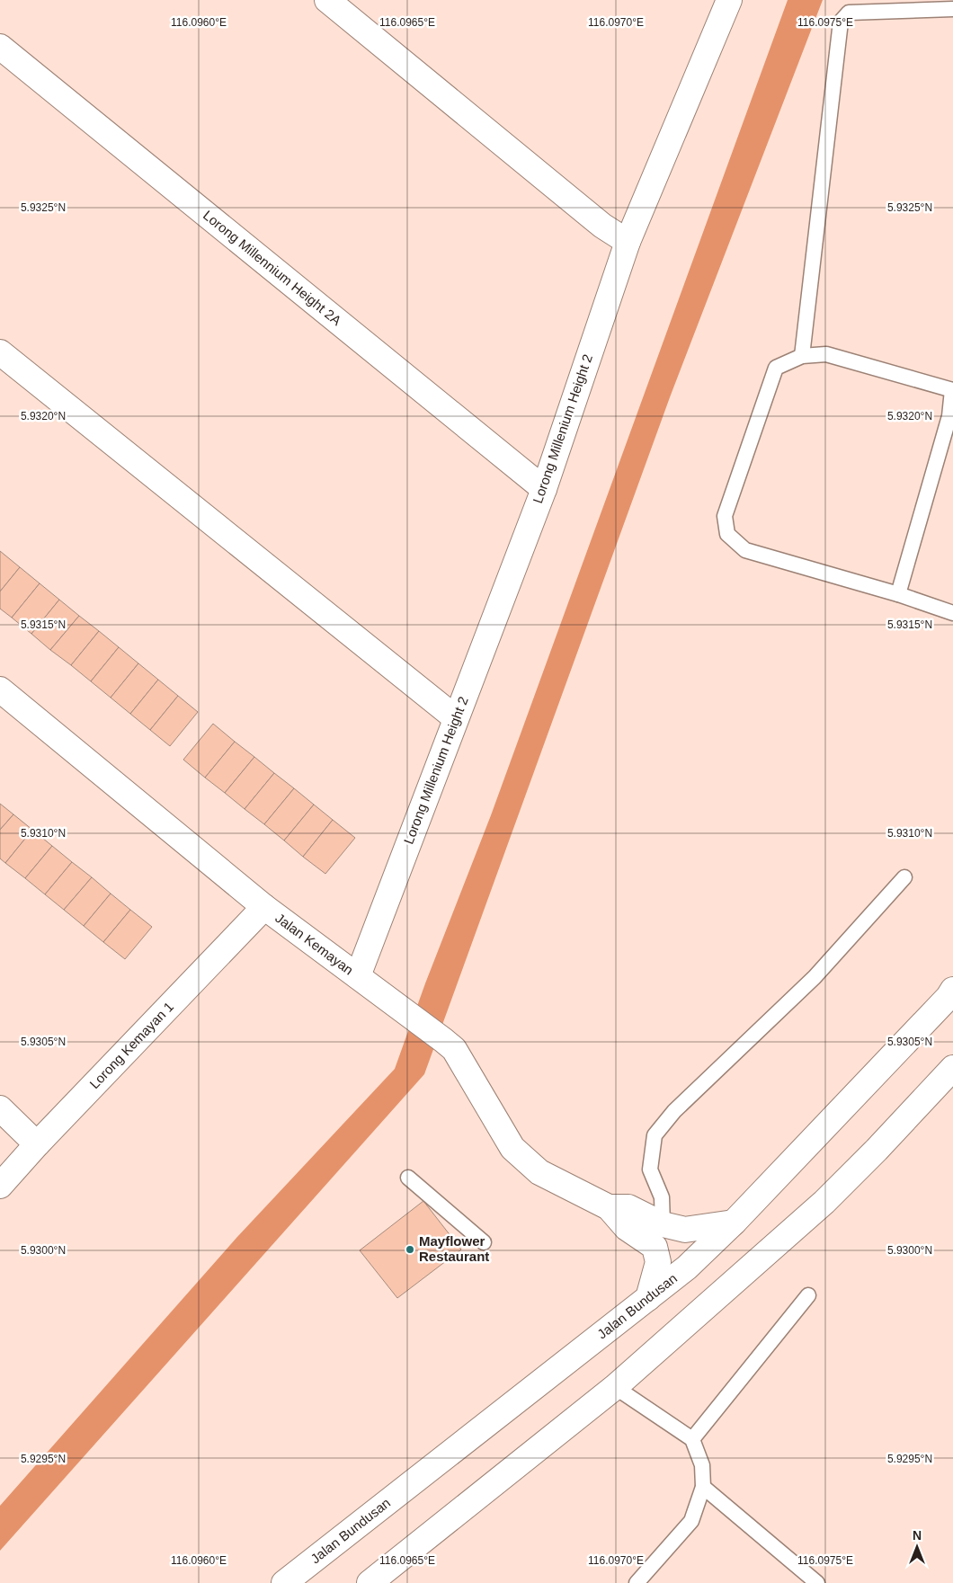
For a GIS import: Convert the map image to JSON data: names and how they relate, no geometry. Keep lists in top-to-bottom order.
{
  "streets": {
    "street": [
      "Lorong Millennium Height 2A",
      "Lorong Millenium Height 2",
      "Jalan Kemayan",
      "Lorong Kemayan 1",
      "Jalan Bundusan"
    ]
  },
  "crossings": [
    ["Lorong Millennium Height 2A", "Lorong Millenium Height 2"],
    ["Lorong Millenium Height 2", "Jalan Kemayan"],
    ["Jalan Kemayan", "Lorong Kemayan 1"]
  ],
  "places": ["Mayflower Restaurant"],
  "north": "top",
  "coordinates": [
    "116.0960°E",
    "116.0965°E",
    "116.0970°E",
    "116.0975°E",
    "5.9325°N",
    "5.9320°N",
    "5.9315°N",
    "5.9310°N",
    "5.9305°N",
    "5.9300°N",
    "5.9295°N"
  ]
}
